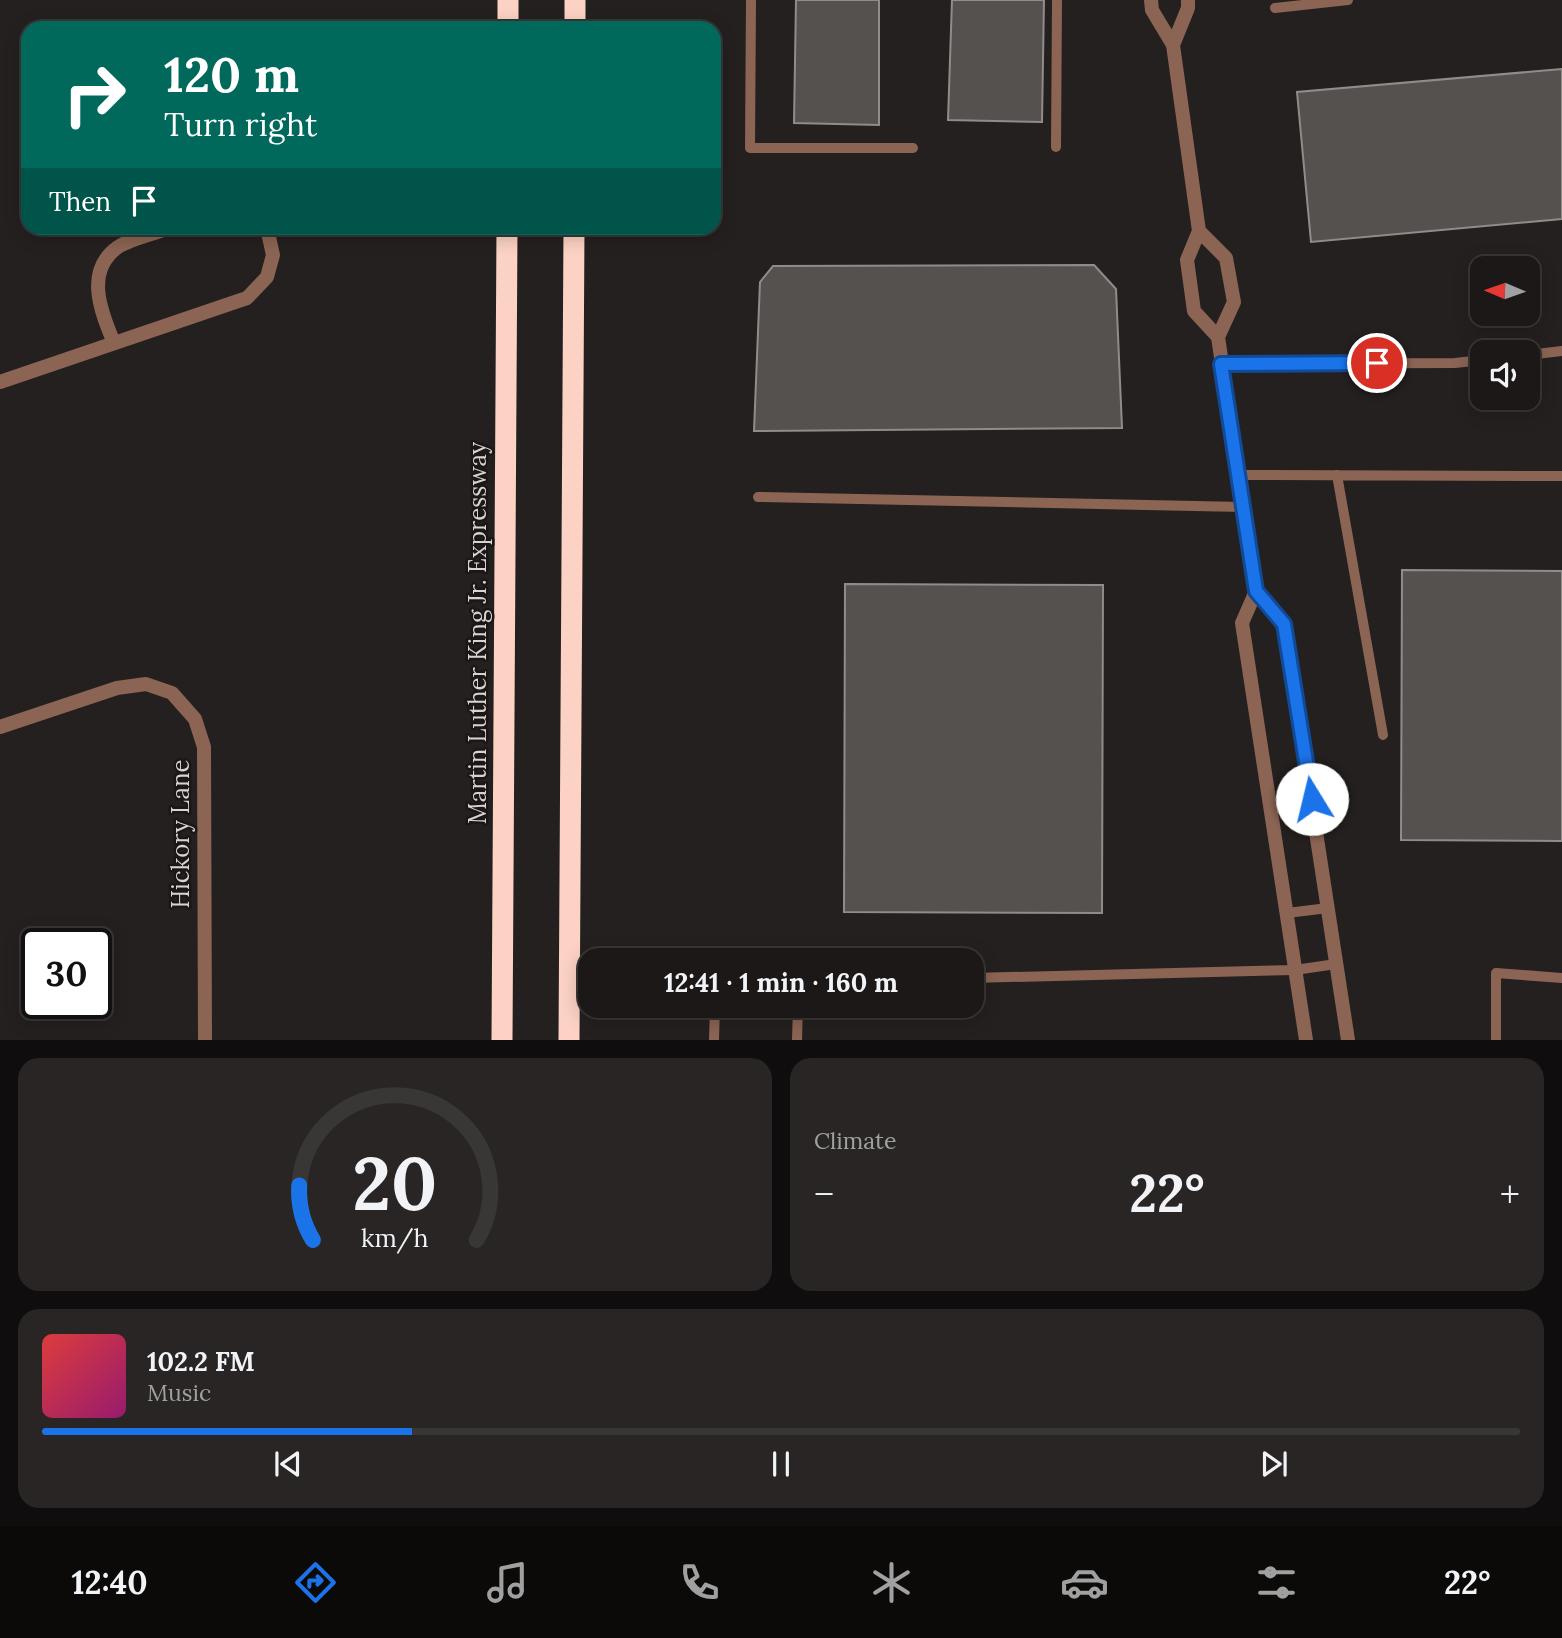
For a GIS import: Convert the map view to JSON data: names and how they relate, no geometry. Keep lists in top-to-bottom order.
{
  "streets": {
    "highway": ["Martin Luther King Jr. Expressway"],
    "street": ["Hickory Lane"]
  },
  "north": "left",
  "page": {
    "turn": ["120 m", "Turn right"],
    "then": "Then",
    "limit": "30",
    "trip": "12:41 · 1 min · 160 m",
    "tile": "Climate",
    "heat": ["−", "22°", "+"],
    "song": ["102.2 FM", "Music"],
    "tabs": ["12:40", "22°"],
    "gauge": ["20", "km/h"]
  }
}
